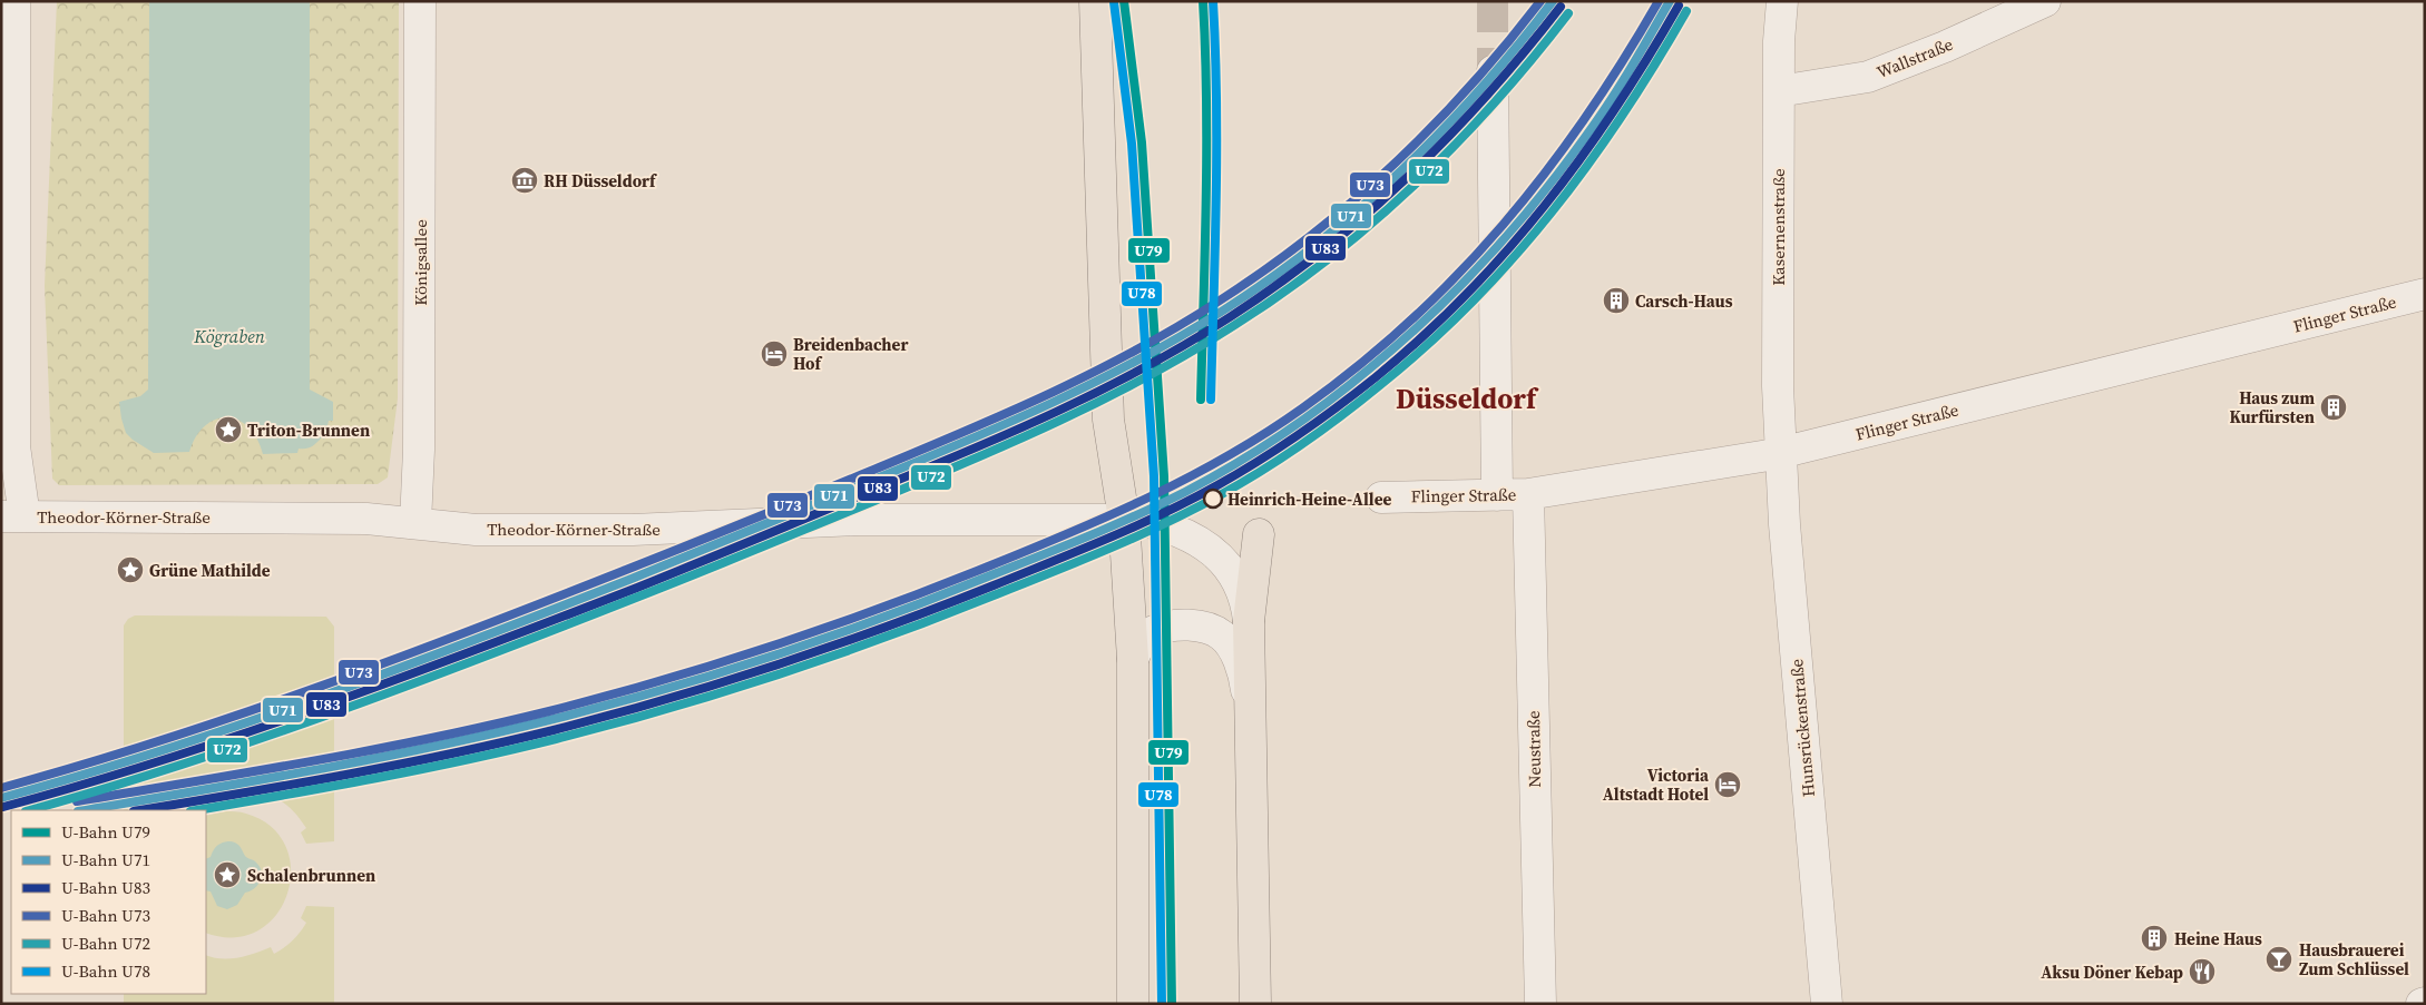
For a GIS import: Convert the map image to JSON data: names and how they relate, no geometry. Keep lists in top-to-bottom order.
{
  "streets": {
    "street": [
      "Wallstraße",
      "Kasernenstraße",
      "Königsallee",
      "Flinger Straße",
      "Theodor-Körner-Straße",
      "Hunsrückenstraße",
      "Neustraße"
    ]
  },
  "crossings": [
    ["Wallstraße", "Kasernenstraße"],
    ["Kasernenstraße", "Flinger Straße"],
    ["Kasernenstraße", "Hunsrückenstraße"],
    ["Königsallee", "Theodor-Körner-Straße"],
    ["Flinger Straße", "Hunsrückenstraße"],
    ["Flinger Straße", "Neustraße"]
  ],
  "districts": ["Düsseldorf"],
  "water": ["Kögraben"],
  "places": {
    "museum": ["RH Düsseldorf"],
    "building": ["Carsch-Haus", "Haus zum Kurfürsten", "Heine Haus"],
    "hotel": ["Breidenbacher Hof", "Victoria Altstadt Hotel"],
    "place": ["Triton-Brunnen", "Grüne Mathilde", "Schalenbrunnen"],
    "other": ["Heinrich-Heine-Allee"],
    "bar": ["Hausbrauerei Zum Schlüssel"],
    "restaurant": ["Aksu Döner Kebap"]
  },
  "lines": [
    "metro line U79",
    "metro line U71",
    "metro line U73",
    "metro line U78",
    "metro line U83",
    "metro line U72"
  ],
  "legend": [
    "U-Bahn U79",
    "U-Bahn U71",
    "U-Bahn U83",
    "U-Bahn U73",
    "U-Bahn U72",
    "U-Bahn U78"
  ]
}
